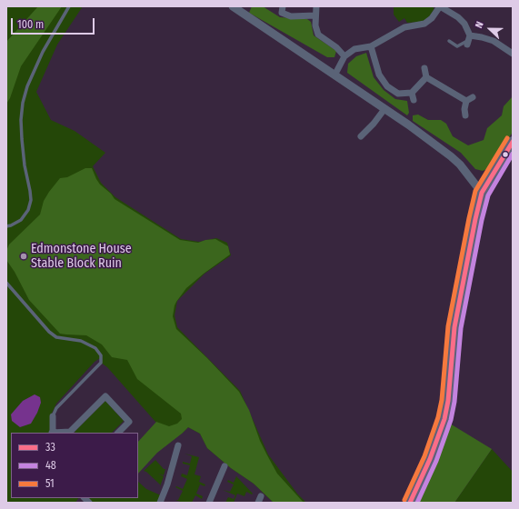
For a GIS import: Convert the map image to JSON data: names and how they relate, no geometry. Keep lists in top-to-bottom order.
{
  "places": ["Edmonstone House Stable Block Ruin"],
  "lines": ["transit line 51", "transit line 33", "transit line 48"],
  "legend": ["33", "48", "51"],
  "scale_bar": "100 m",
  "north": "left"
}
